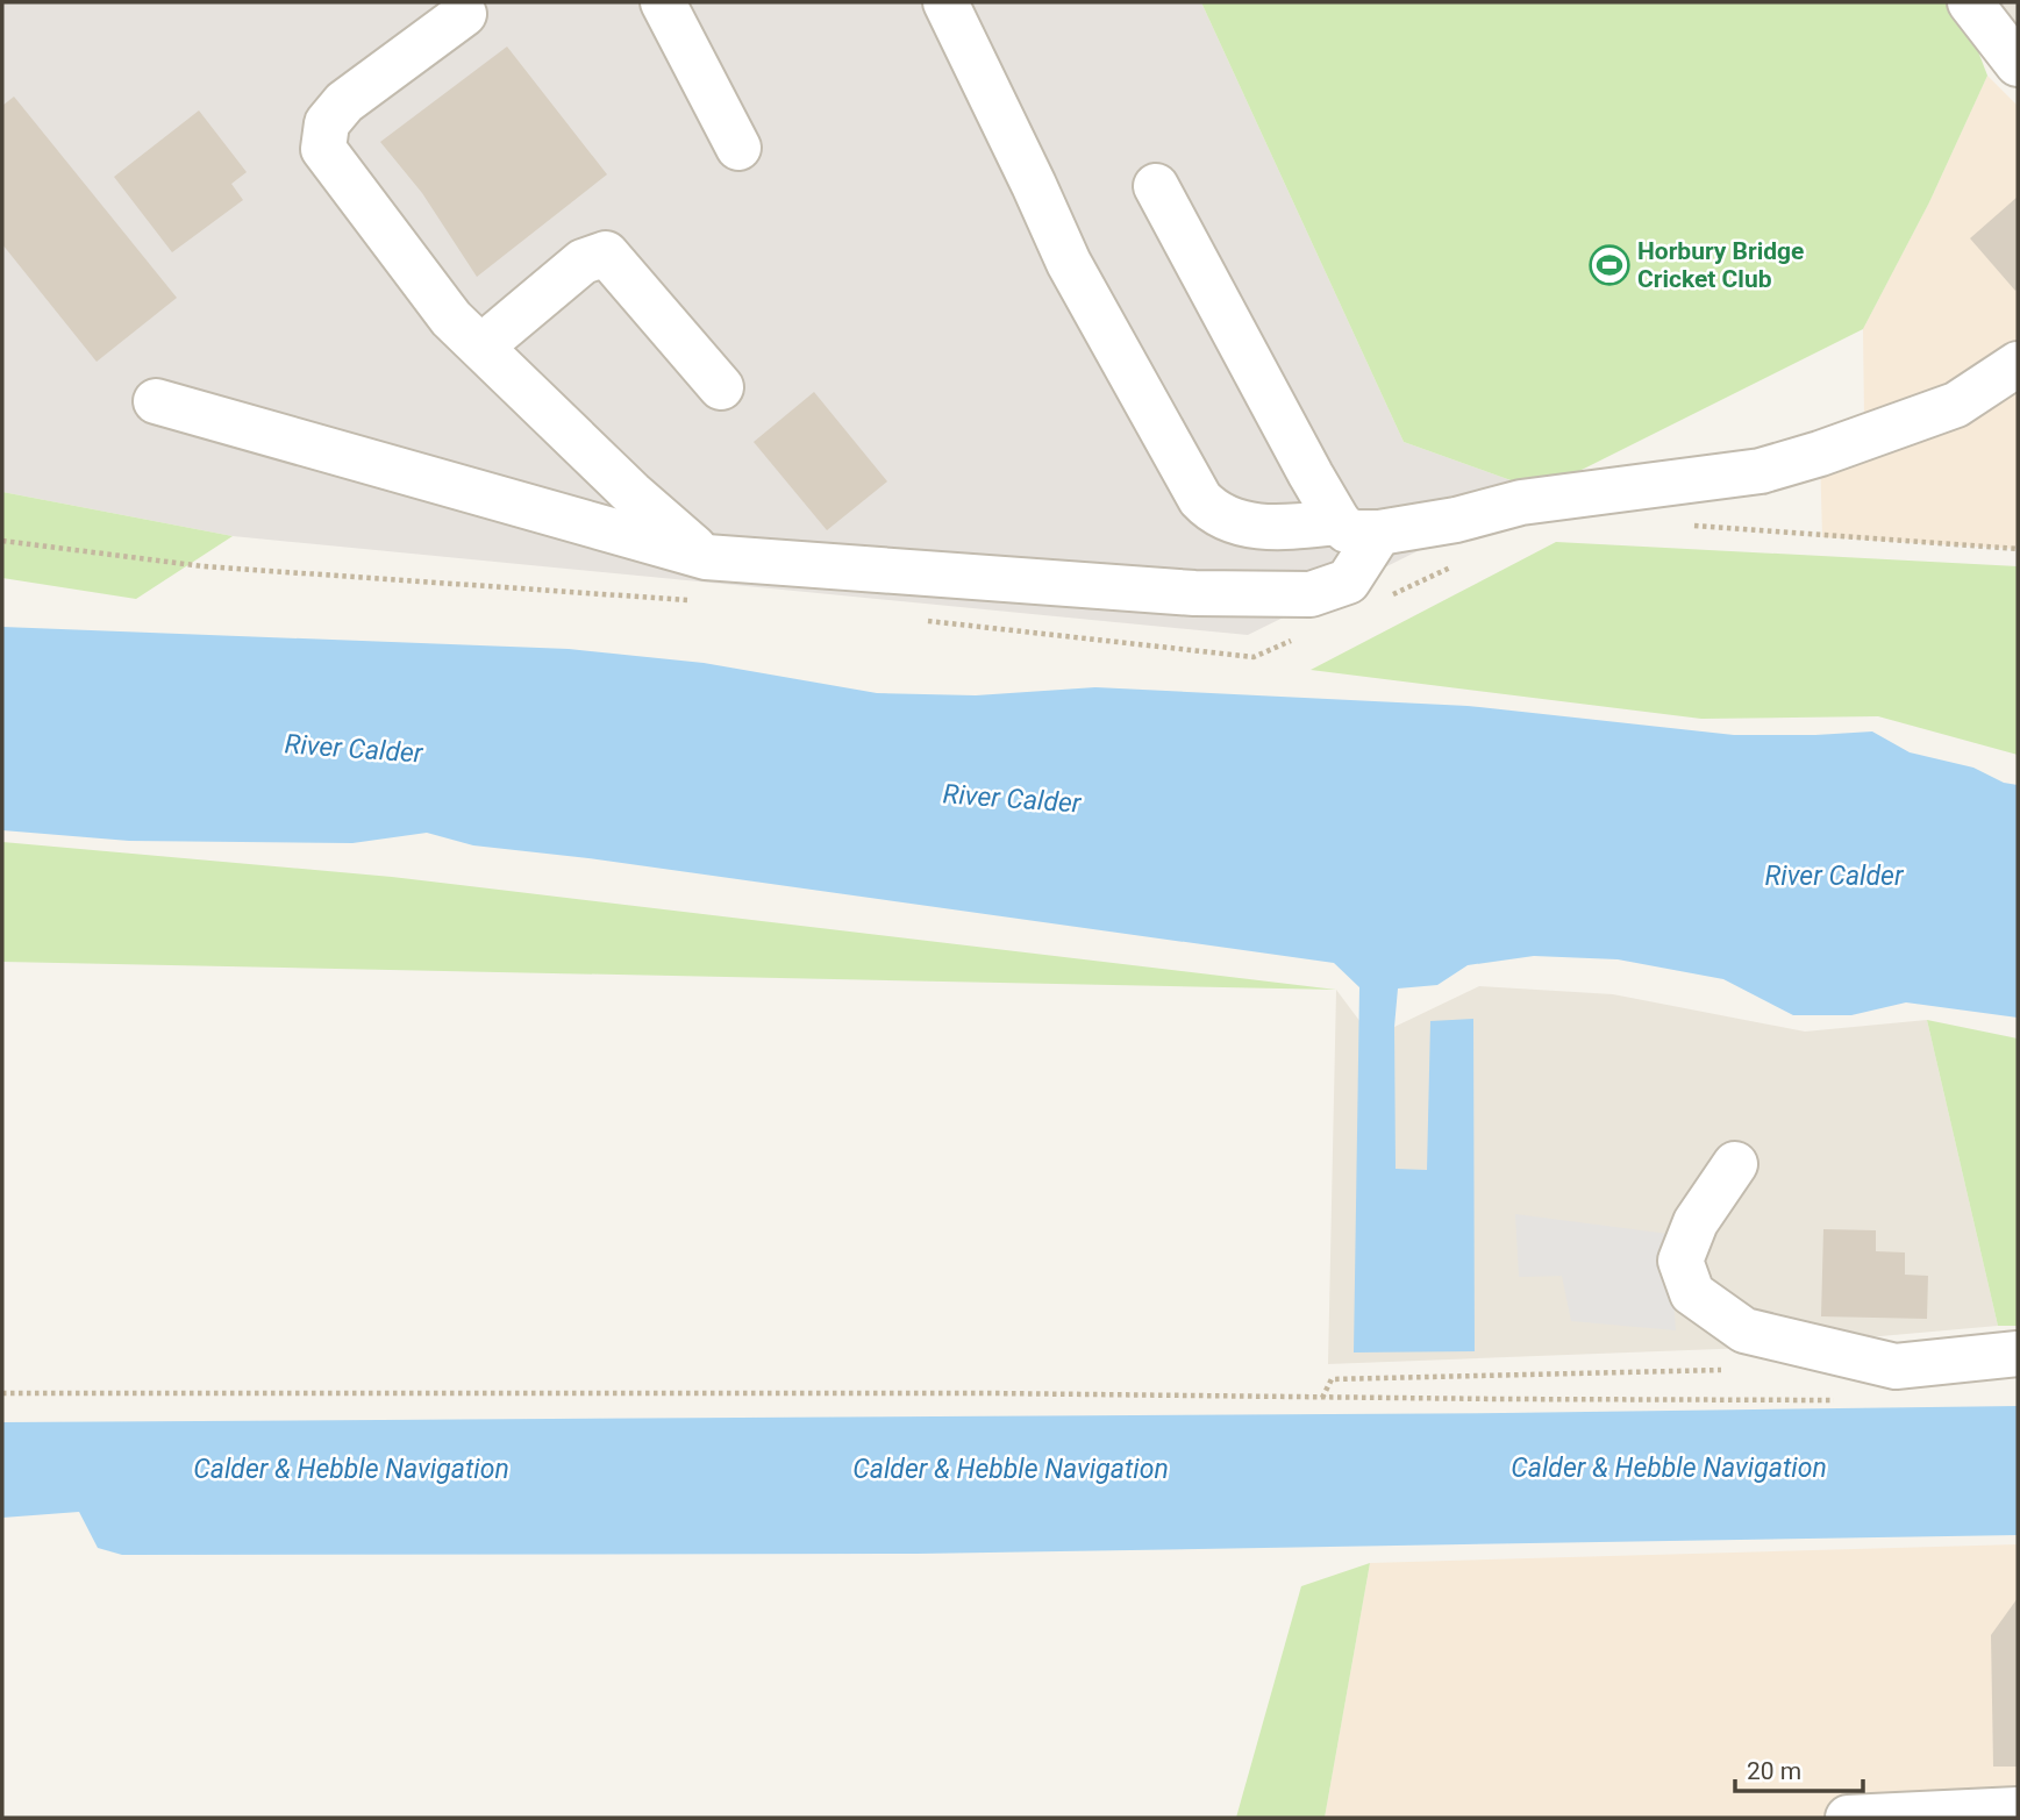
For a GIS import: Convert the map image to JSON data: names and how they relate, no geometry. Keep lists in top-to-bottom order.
{
  "water": ["River Calder", "Calder & Hebble Navigation"],
  "places": {
    "sports": ["Horbury Bridge Cricket Club"]
  },
  "scale_bar": "20 m"
}
